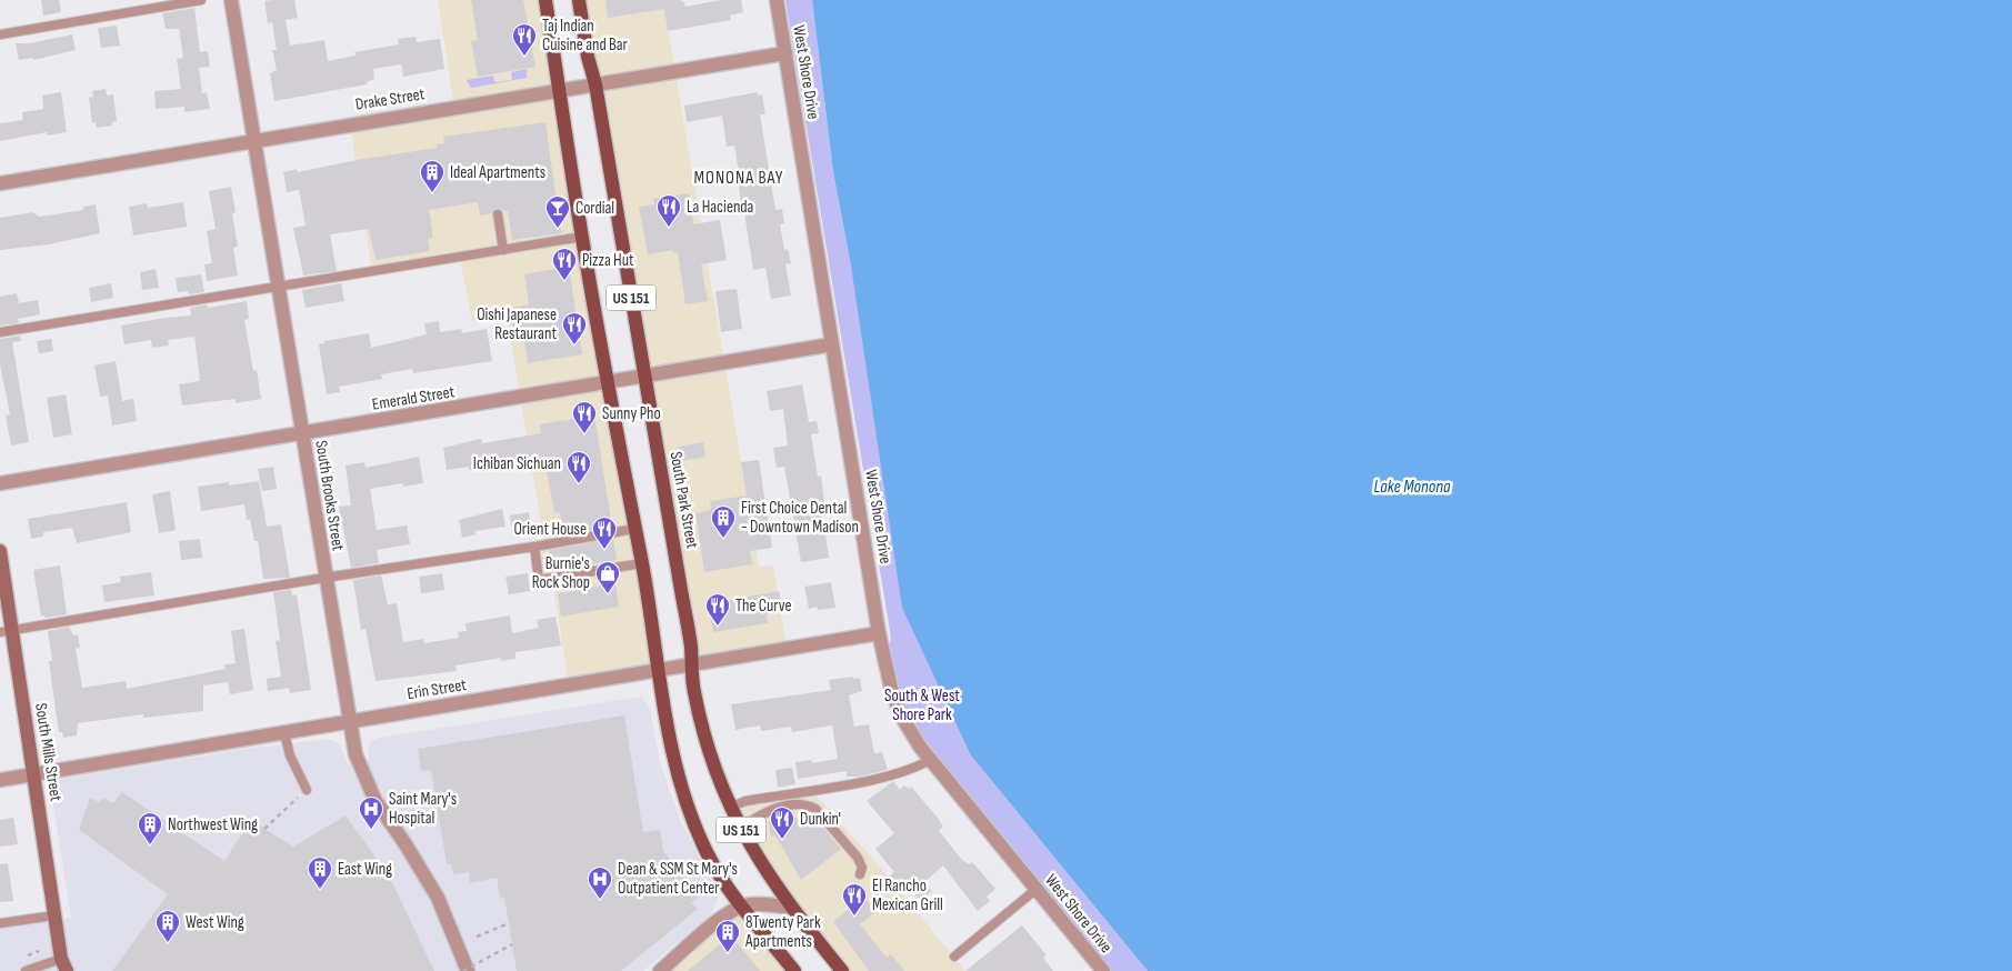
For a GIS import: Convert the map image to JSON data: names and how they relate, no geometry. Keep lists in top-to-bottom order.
{
  "streets": {
    "main road": ["US 151", "South Park Street"],
    "street": [
      "West Shore Drive",
      "Drake Street",
      "Emerald Street",
      "South Brooks Street",
      "Erin Street",
      "South Mills Street"
    ]
  },
  "crossings": [
    ["West Shore Drive", "Drake Street"],
    ["West Shore Drive", "Emerald Street"],
    ["West Shore Drive", "Erin Street"],
    ["Drake Street", "US 151"],
    ["Drake Street", "South Brooks Street"],
    ["Drake Street", "South Park Street"],
    ["US 151", "Emerald Street"],
    ["US 151", "Erin Street"],
    ["Emerald Street", "South Brooks Street"],
    ["Emerald Street", "South Park Street"],
    ["South Brooks Street", "Erin Street"],
    ["South Park Street", "Erin Street"],
    ["Erin Street", "South Mills Street"]
  ],
  "districts": ["MONONA BAY"],
  "water": ["Lake Monona"],
  "parks": ["South & West Shore Park"],
  "places": {
    "restaurant": [
      "Taj Indian Cuisine and Bar",
      "La Hacienda",
      "Pizza Hut",
      "Oishi Japanese Restaurant",
      "Sunny Pho",
      "Ichiban Sichuan",
      "Orient House",
      "The Curve",
      "Dunkin'",
      "El Rancho Mexican Grill"
    ],
    "building": [
      "Ideal Apartments",
      "First Choice Dental - Downtown Madison",
      "Northwest Wing",
      "East Wing",
      "West Wing",
      "8Twenty Park Apartments"
    ],
    "bar": ["Cordial"],
    "shop": ["Burnie's Rock Shop"],
    "hospital": ["Saint Mary's Hospital", "Dean & SSM St Mary's Outpatient Center"]
  }
}
